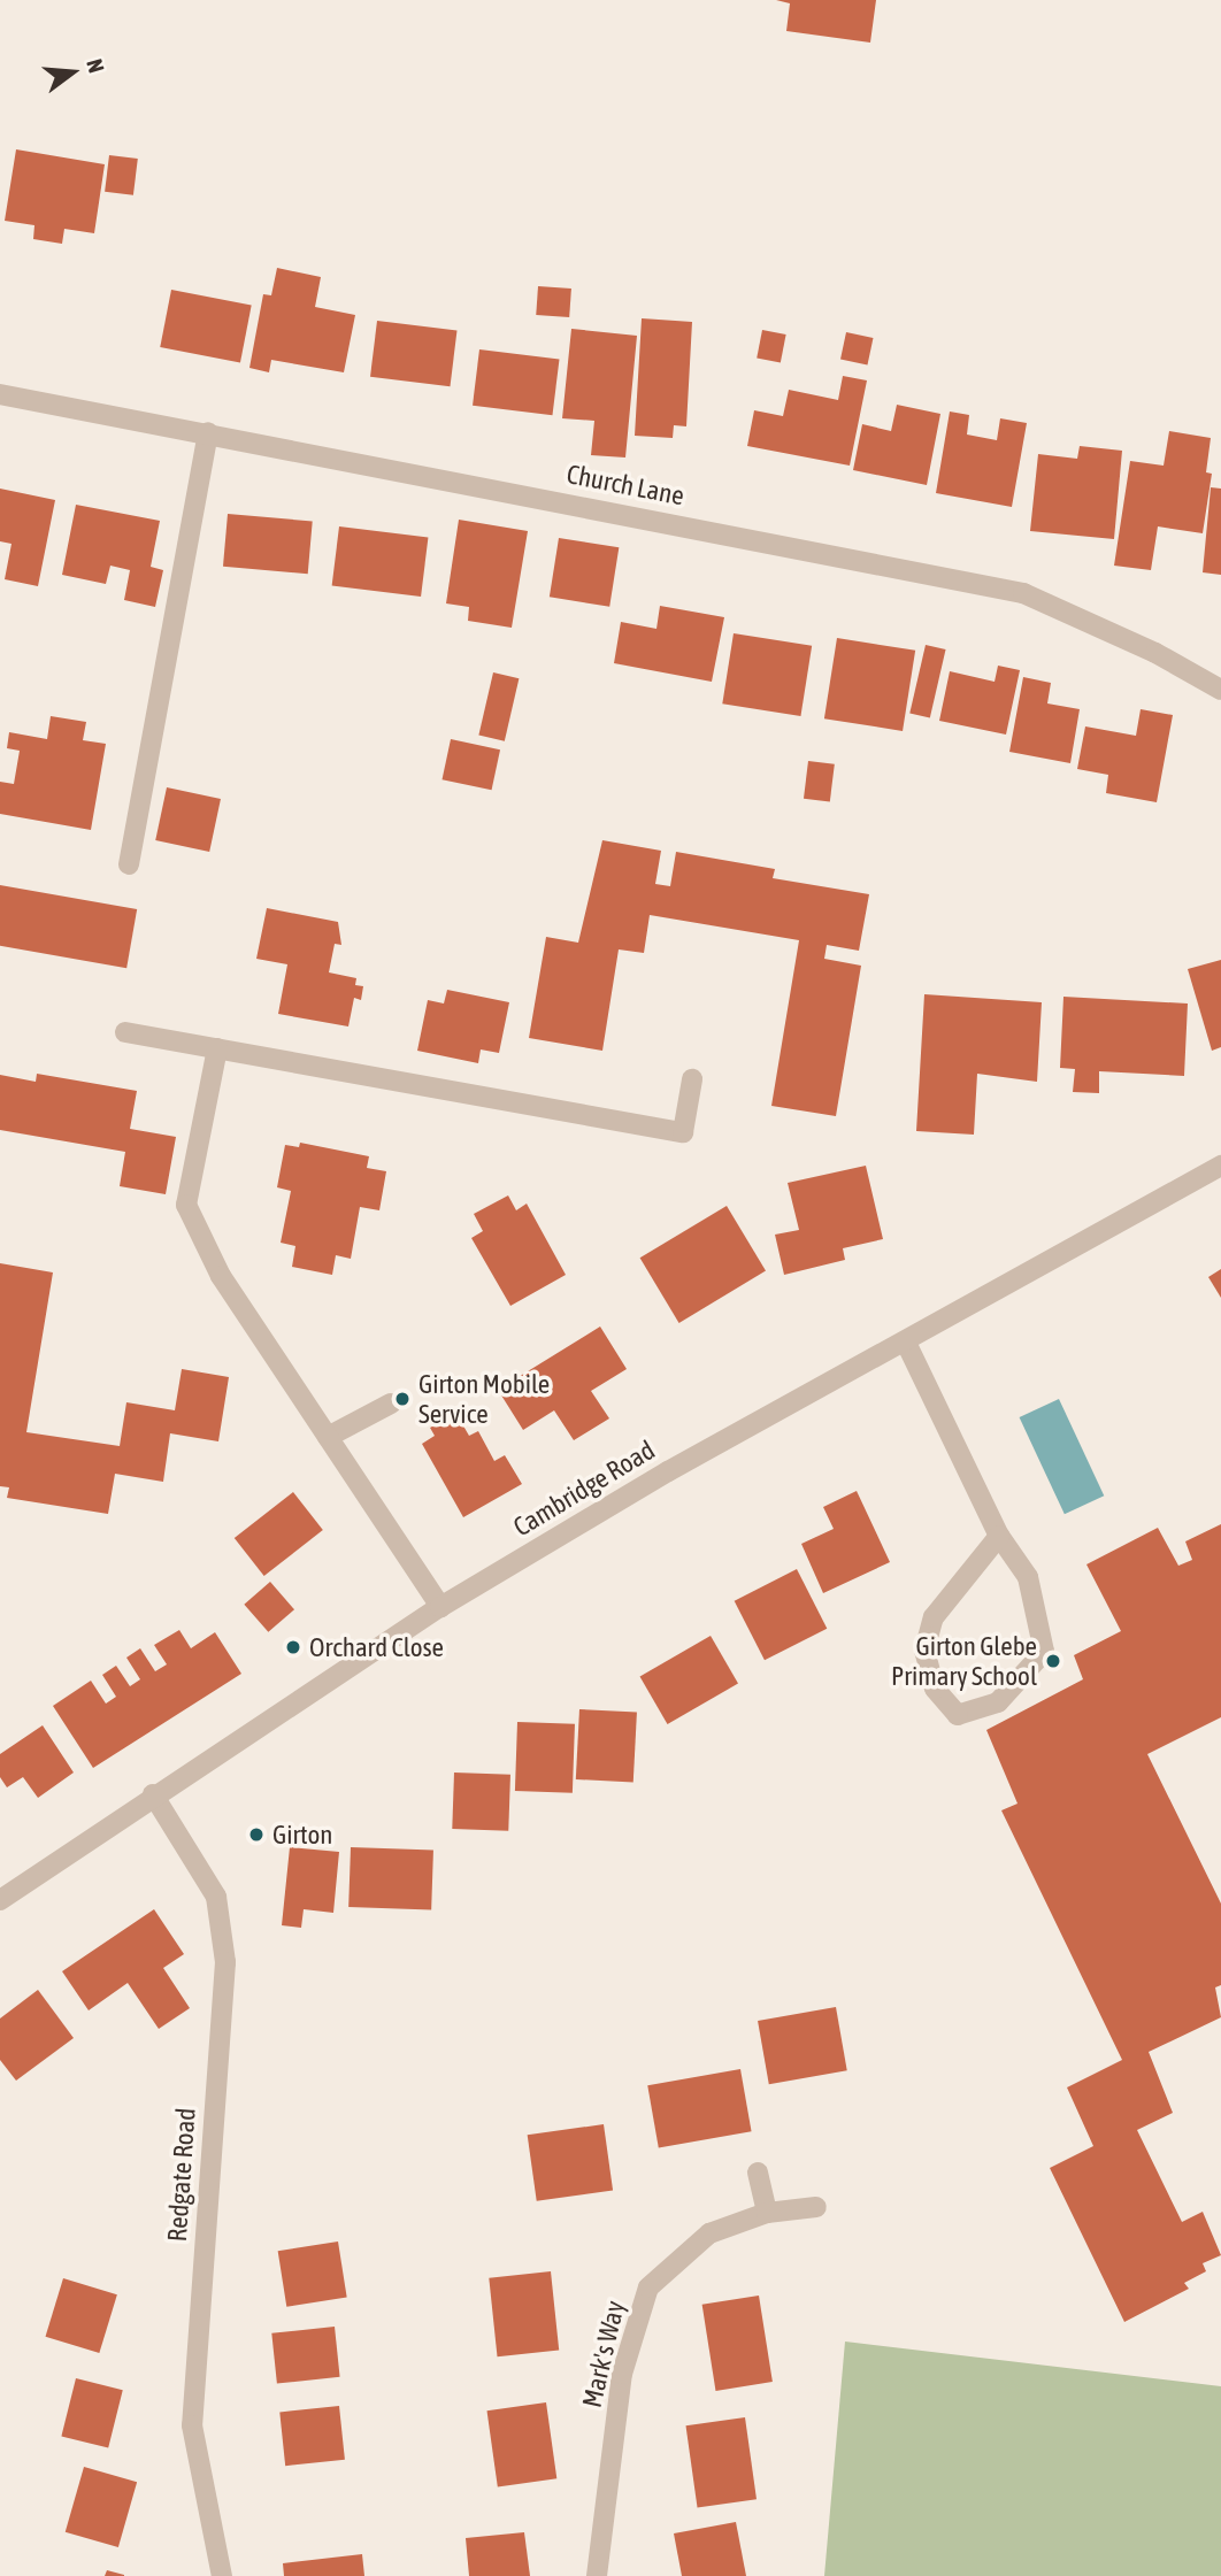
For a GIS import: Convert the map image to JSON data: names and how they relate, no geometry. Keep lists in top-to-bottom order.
{
  "streets": {
    "street": [
      "Church Lane",
      "Cambridge Road",
      "Redgate Road",
      "Mark's Way"
    ]
  },
  "crossings": [
    ["Cambridge Road", "Redgate Road"]
  ],
  "places": [
    "Girton Mobile Service",
    "Orchard Close",
    "Girton Glebe Primary School",
    "Girton"
  ],
  "north": "right"
}
